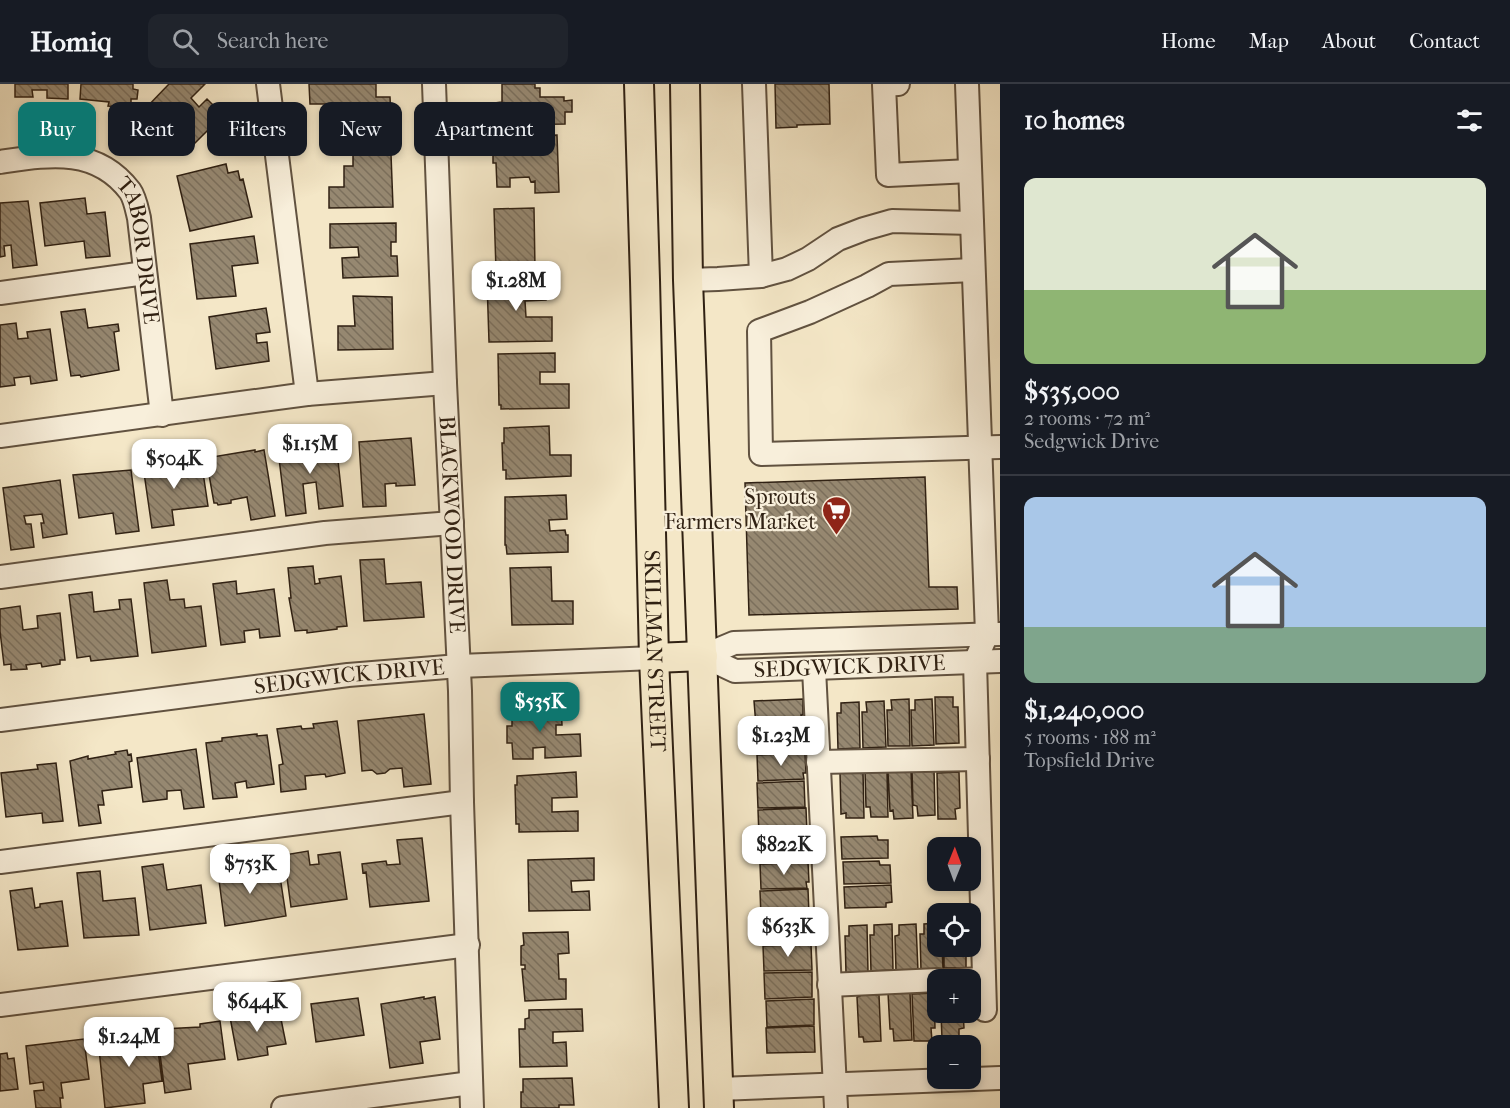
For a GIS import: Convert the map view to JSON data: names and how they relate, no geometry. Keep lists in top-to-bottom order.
{
  "streets": {
    "main road": ["SKILLMAN STREET", "SEDGWICK DRIVE"],
    "street": ["TABOR DRIVE", "BLACKWOOD DRIVE"]
  },
  "crossings": [
    ["BLACKWOOD DRIVE", "SEDGWICK DRIVE"],
    ["SKILLMAN STREET", "SEDGWICK DRIVE"]
  ],
  "places": {
    "supermarket": ["Sprouts Farmers Market"]
  },
  "north": "top",
  "page": {
    "header": "Homiq",
    "search": "Search here",
    "nav": [
      "Home",
      "Map",
      "About",
      "Contact"
    ],
    "heading": "10 homes",
    "chip": [
      "Buy",
      "Rent",
      "Filters",
      "New",
      "Apartment"
    ],
    "list": [
      {
        "name": "$535,000",
        "note": "2 rooms · 72 m² · Sedgwick Drive"
      },
      {
        "name": "$1,240,000",
        "note": "5 rooms · 188 m² · Topsfield Drive"
      }
    ],
    "price": [
      "$1.28M",
      "$1.15M",
      "$504K",
      "$535K",
      "$1.23M",
      "$822K",
      "$753K",
      "$633K",
      "$644K",
      "$1.24M"
    ],
    "map_buttons": ["+", "−"]
  }
}
